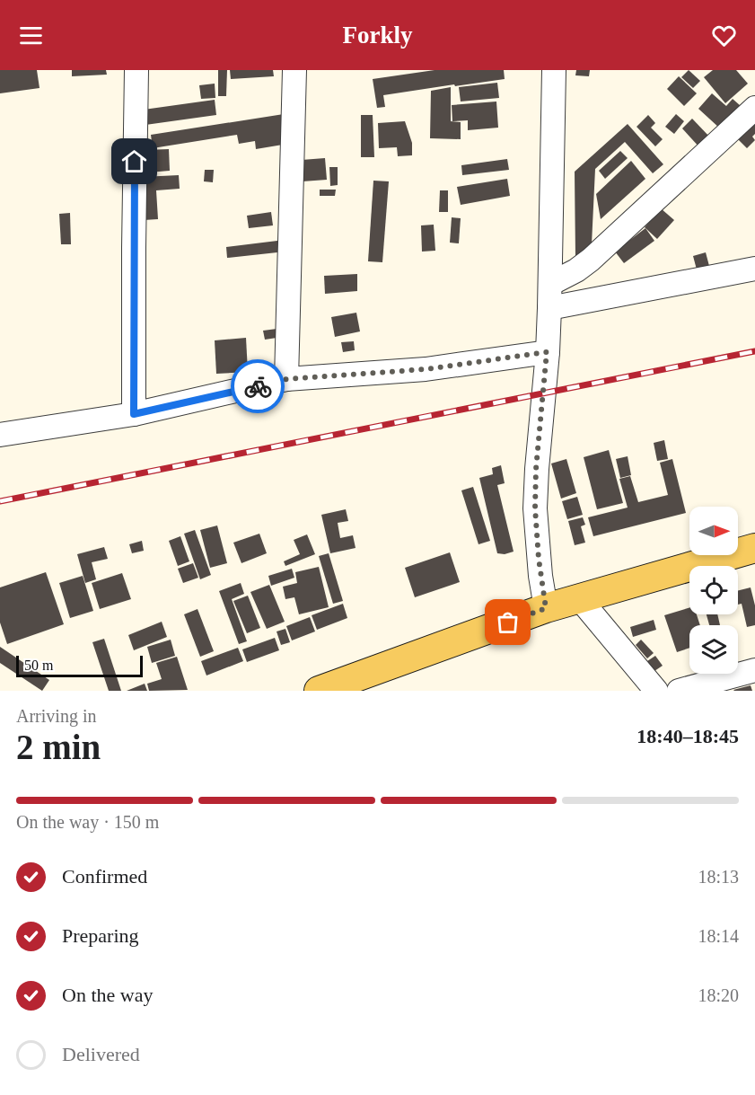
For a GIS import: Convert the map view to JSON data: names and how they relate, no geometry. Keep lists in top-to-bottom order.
{
  "scale_bar": "50 m",
  "north": "right",
  "page": {
    "header": "Forkly",
    "scale": "50 m",
    "heading": ["2 min", "Arriving in", "18:40–18:45"],
    "bar": "On the way · 150 m",
    "list": [
      ["Confirmed", "18:13"],
      ["Preparing", "18:14"],
      ["On the way", "18:20"],
      "Delivered"
    ]
  }
}
